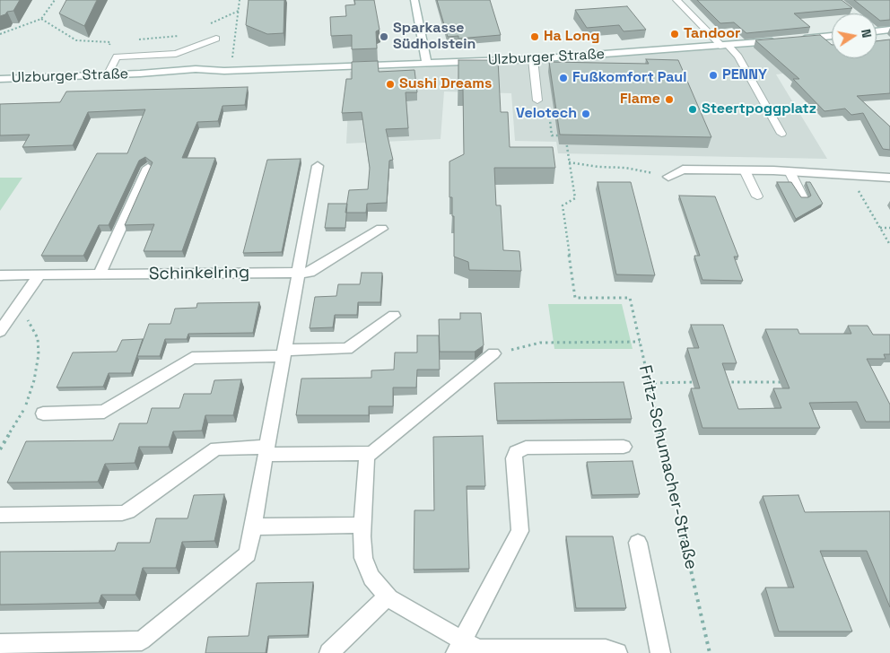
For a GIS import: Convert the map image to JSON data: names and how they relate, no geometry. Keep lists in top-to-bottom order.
{
  "streets": {
    "street": ["Ulzburger Straße", "Schinkelring"],
    "path": ["Fritz-Schumacher-Straße"]
  },
  "places": [
    "Tandoor",
    "Sparkasse Südholstein",
    "Ha Long",
    "PENNY",
    "Fußkomfort Paul",
    "Sushi Dreams",
    "Flame",
    "Steertpoggplatz",
    "Velotech"
  ],
  "north": "right"
}
